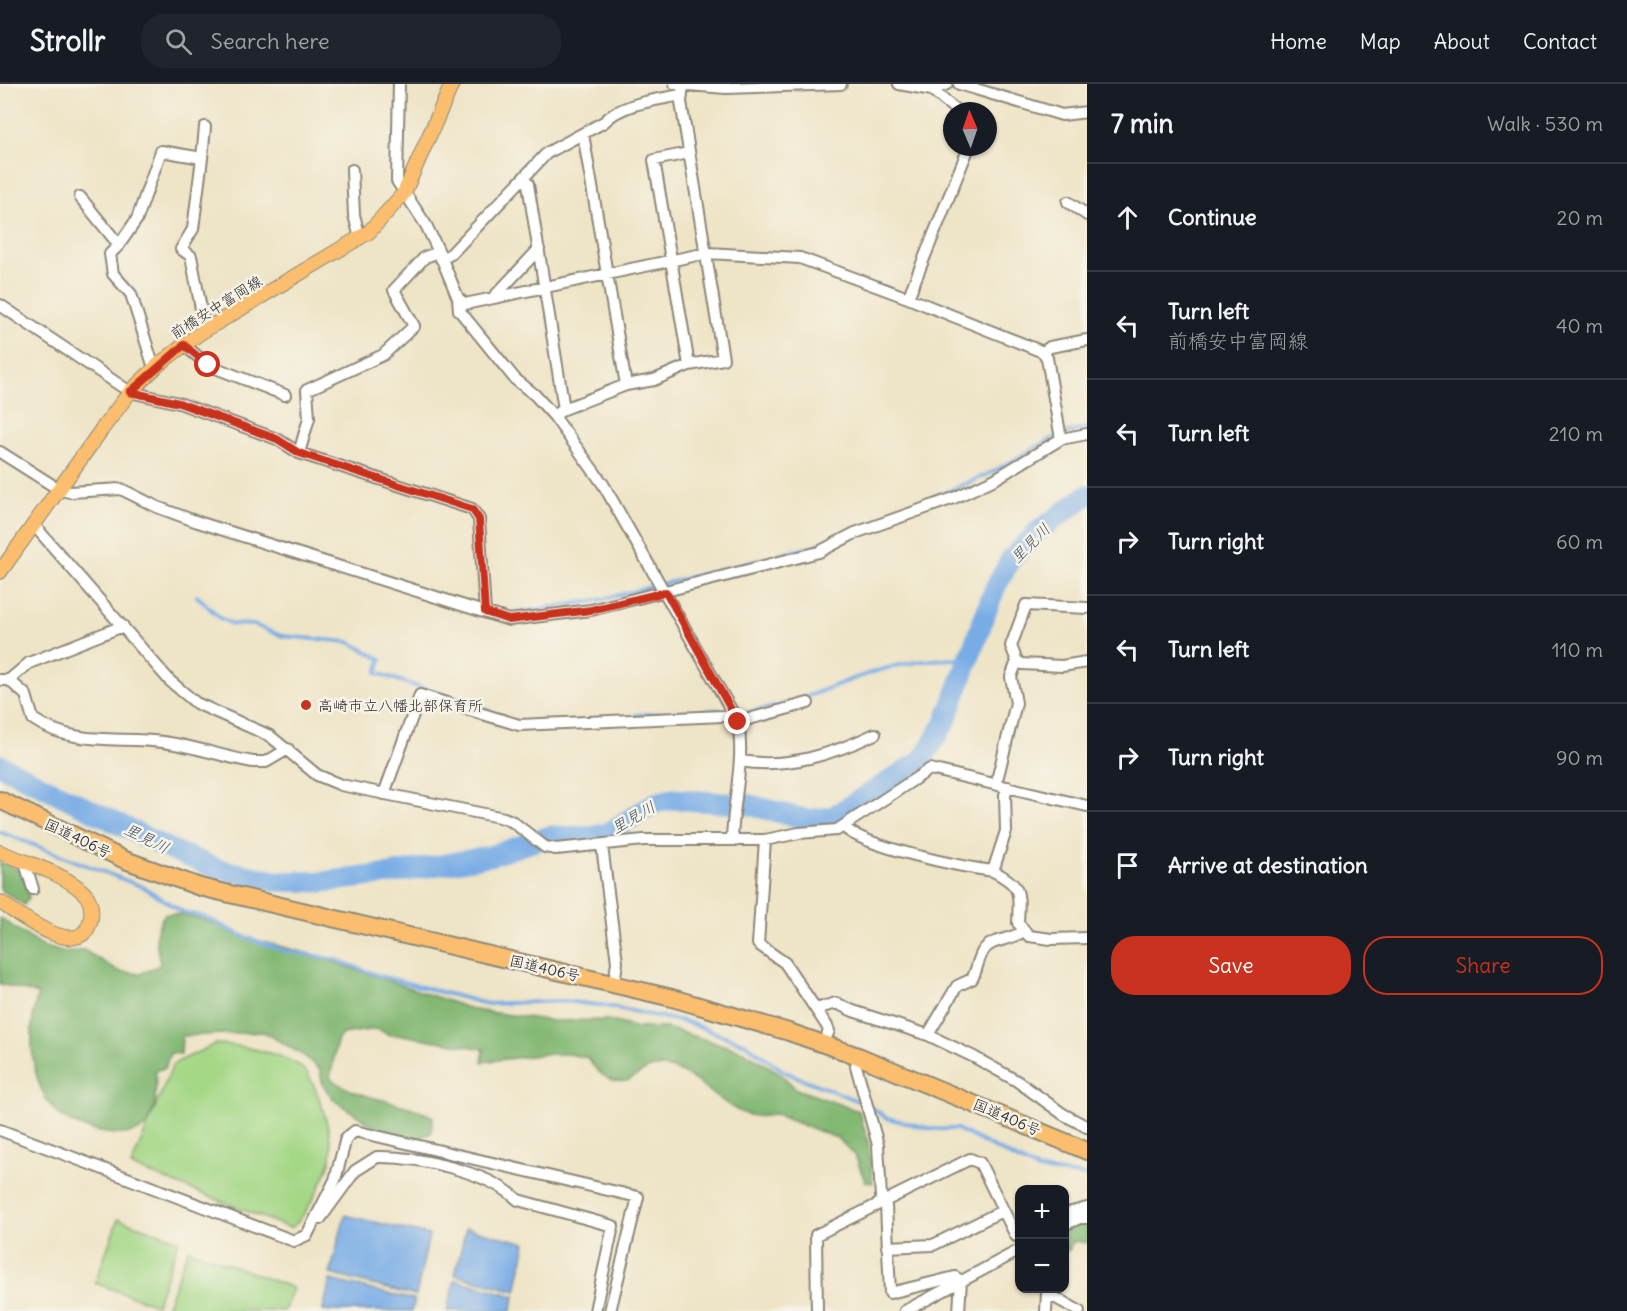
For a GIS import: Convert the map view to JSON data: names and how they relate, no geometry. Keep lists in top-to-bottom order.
{
  "streets": {
    "highway": ["国道406号"],
    "main road": ["前橋安中富岡線"]
  },
  "water": ["里見川"],
  "places": ["高崎市立八幡北部保育所"],
  "north": "top",
  "page": {
    "header": "Strollr",
    "search": "Search here",
    "nav": [
      "Home",
      "Map",
      "About",
      "Contact"
    ],
    "heading": ["7 min", "Walk · 530 m"],
    "list": [
      ["Continue", "20 m"],
      ["Turn left", "前橋安中富岡線", "40 m"],
      ["Turn left", "210 m"],
      ["Turn right", "60 m"],
      ["Turn left", "110 m"],
      ["Turn right", "90 m"],
      "Arrive at destination"
    ],
    "buttons": ["Save", "Share"],
    "map_buttons": ["+", "−"]
  }
}
